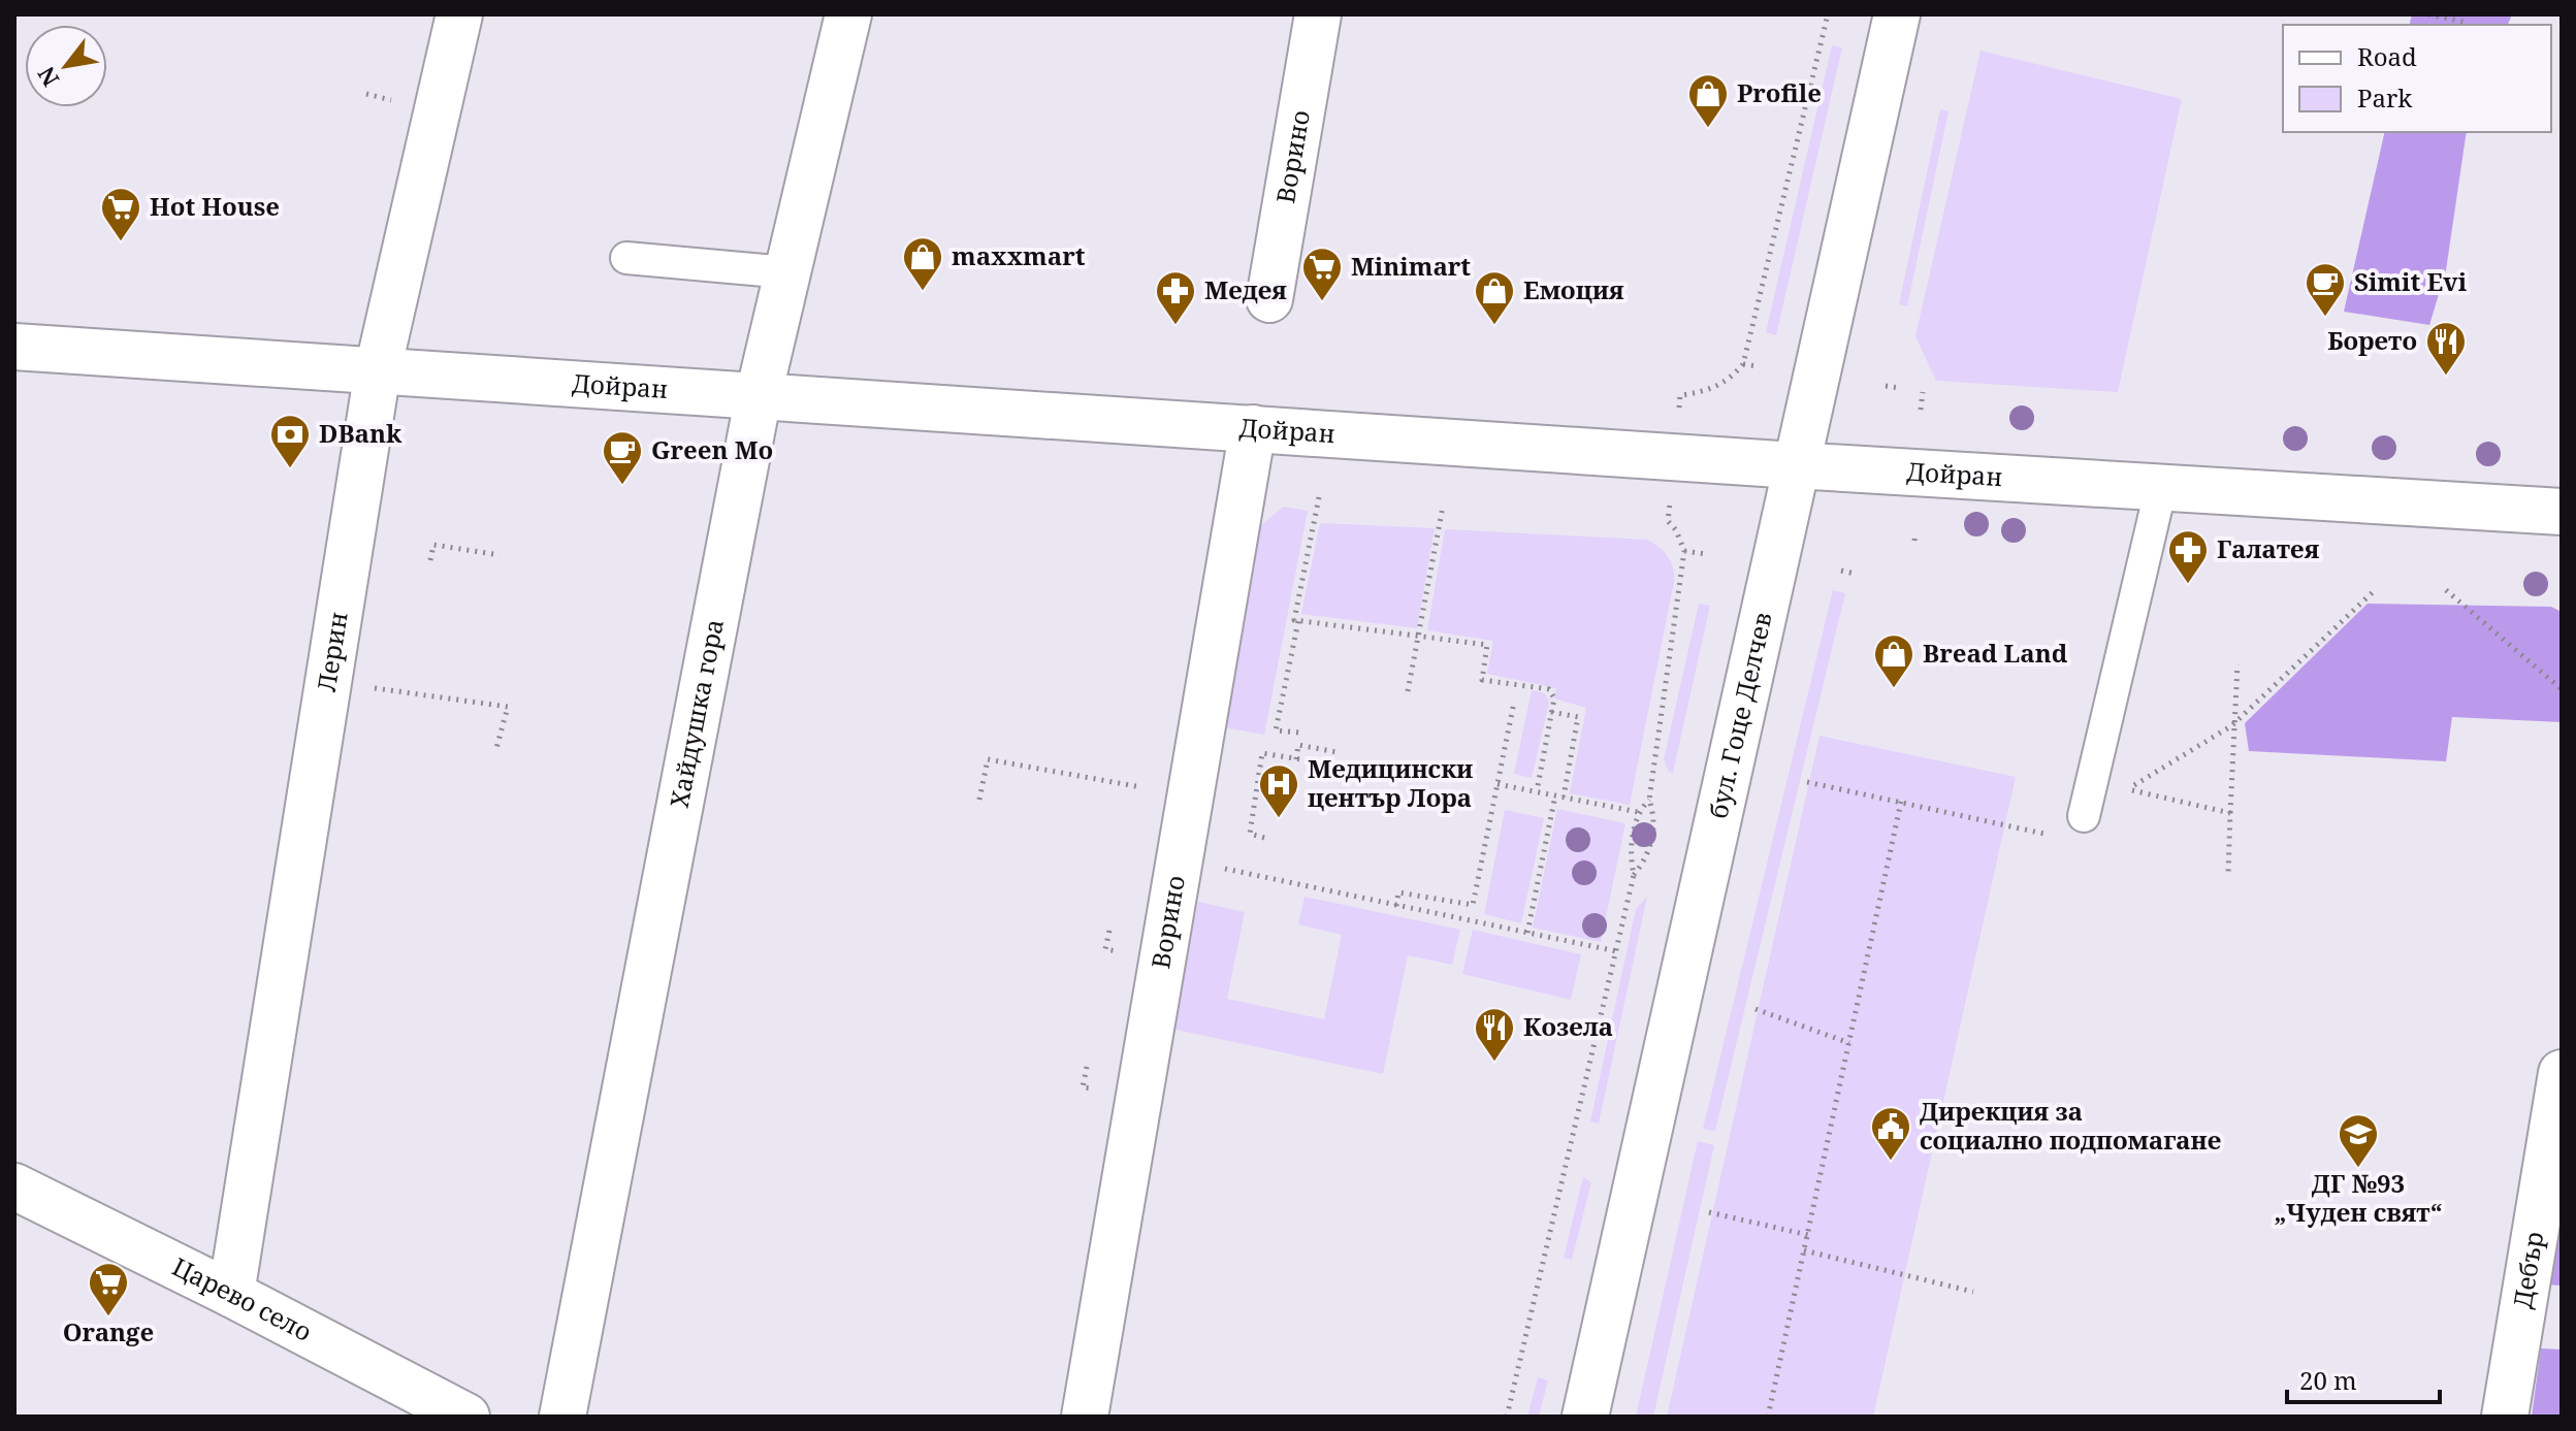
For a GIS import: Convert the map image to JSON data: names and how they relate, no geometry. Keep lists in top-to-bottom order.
{
  "streets": {
    "street": [
      "Ворино",
      "Дойран",
      "Лерин",
      "Хайдушка гора",
      "бул. Гоце Делчев",
      "Дебър",
      "Царево село"
    ]
  },
  "crossings": [
    ["Ворино", "Дойран"],
    ["Дойран", "Лерин"],
    ["Дойран", "Хайдушка гора"],
    ["Дойран", "бул. Гоце Делчев"],
    ["Лерин", "Царево село"]
  ],
  "places": {
    "shop": [
      "Profile",
      "maxxmart",
      "Емоция",
      "Bread Land"
    ],
    "supermarket": ["Hot House", "Minimart", "Orange"],
    "cafe": ["Simit Evi", "Green Mo"],
    "pharmacy": ["Медея", "Галатея"],
    "restaurant": ["Борето", "Козела"],
    "bank": ["DBank"],
    "hospital": ["Медицински център Лора"],
    "public building": ["Дирекция за социално подпомагане"],
    "school or university": ["ДГ №93 „Чуден свят“"]
  },
  "legend": ["Road", "Park"],
  "scale_bar": "20 m",
  "north": "bottom left"
}
